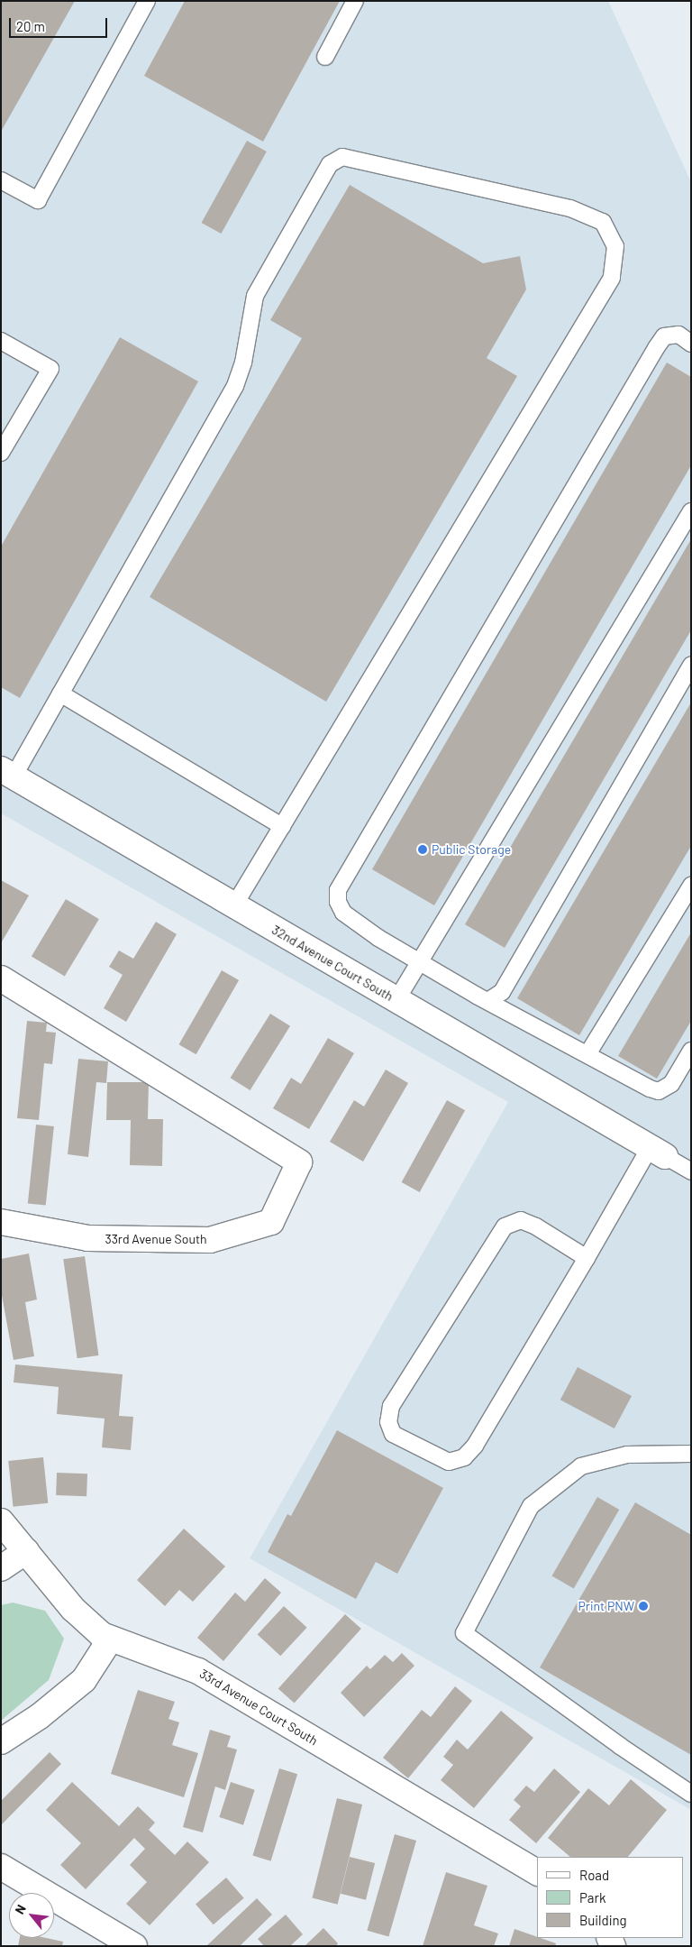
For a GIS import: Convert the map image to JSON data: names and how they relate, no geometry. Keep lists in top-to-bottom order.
{
  "streets": {
    "street": ["32nd Avenue Court South", "33rd Avenue South", "33rd Avenue Court South"]
  },
  "places": ["Public Storage", "Print PNW"],
  "legend": ["Road", "Park", "Building"],
  "scale_bar": "20 m",
  "north": "top left"
}
